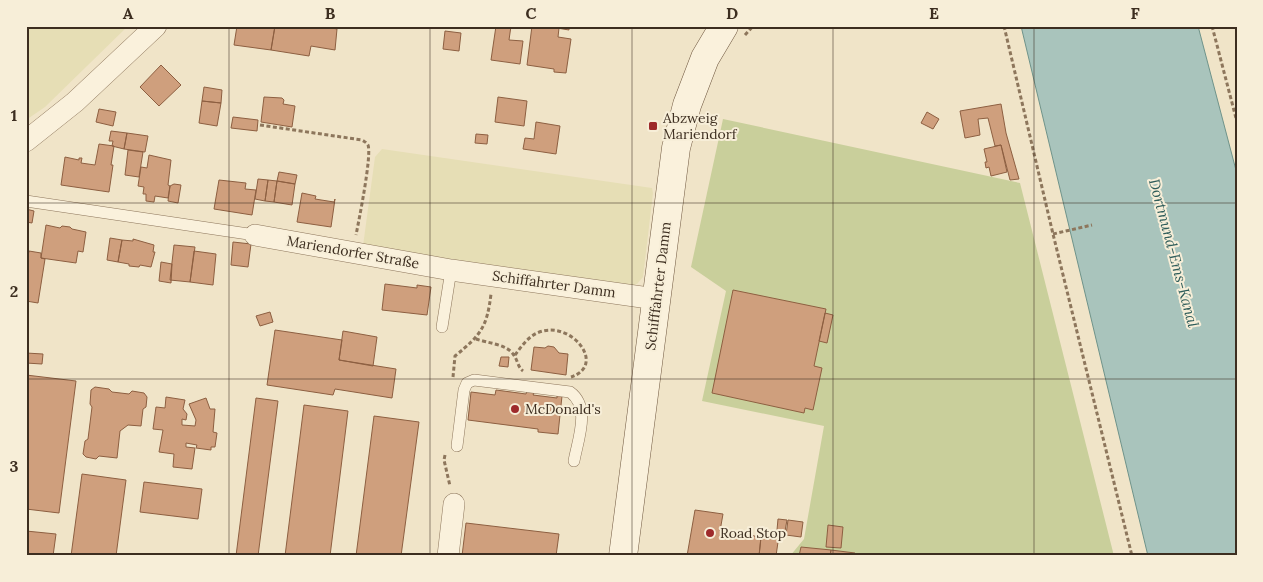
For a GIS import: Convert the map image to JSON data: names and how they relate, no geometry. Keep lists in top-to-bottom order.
{
  "streets": {
    "main road": ["Schifffahrter Damm"],
    "street": ["Mariendorfer Straße", "Schiffahrter Damm"]
  },
  "crossings": [
    ["Mariendorfer Straße", "Schiffahrter Damm"],
    ["Schiffahrter Damm", "Schifffahrter Damm"]
  ],
  "water": ["Dortmund-Ems-Kanal"],
  "places": {
    "transit": ["Abzweig Mariendorf"],
    "other": ["McDonald's", "Road Stop"]
  },
  "grid": {
    "columns": [
      "A",
      "B",
      "C",
      "D",
      "E",
      "F"
    ],
    "rows": ["1", "2", "3"]
  }
}
